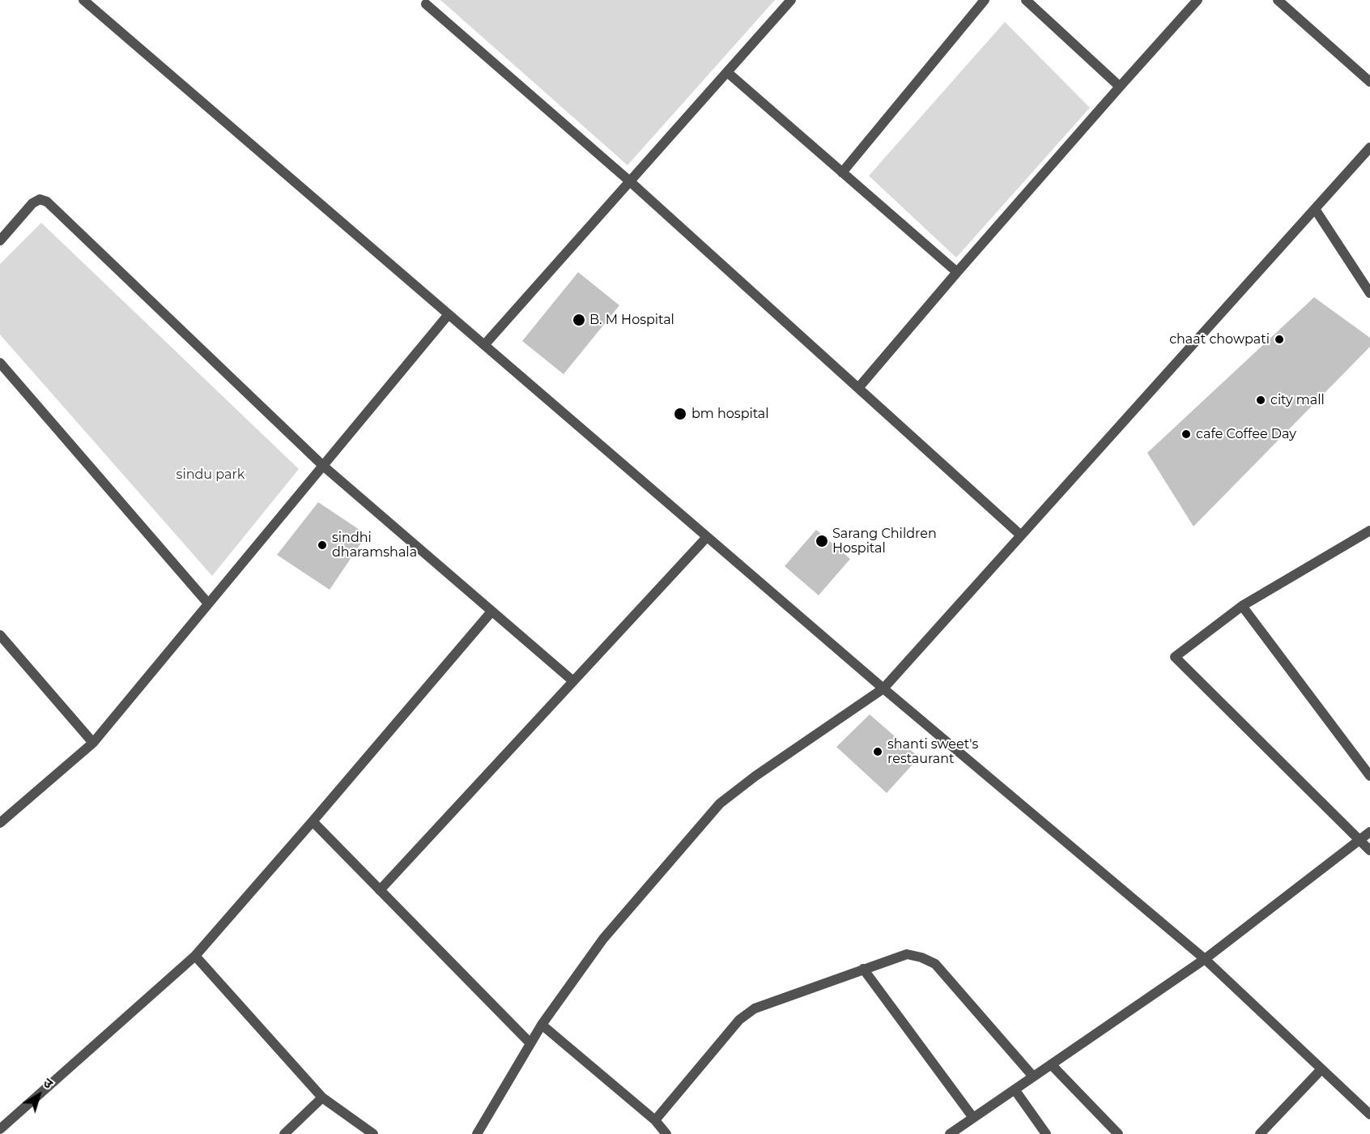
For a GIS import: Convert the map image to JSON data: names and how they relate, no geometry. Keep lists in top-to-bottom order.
{
  "parks": ["sindu park"],
  "places": [
    "B. M Hospital",
    "chaat chowpati",
    "city mall",
    "bm hospital",
    "cafe Coffee Day",
    "Sarang Children Hospital",
    "sindhi dharamshala",
    "shanti sweet's restaurant"
  ],
  "north": "top right"
}
